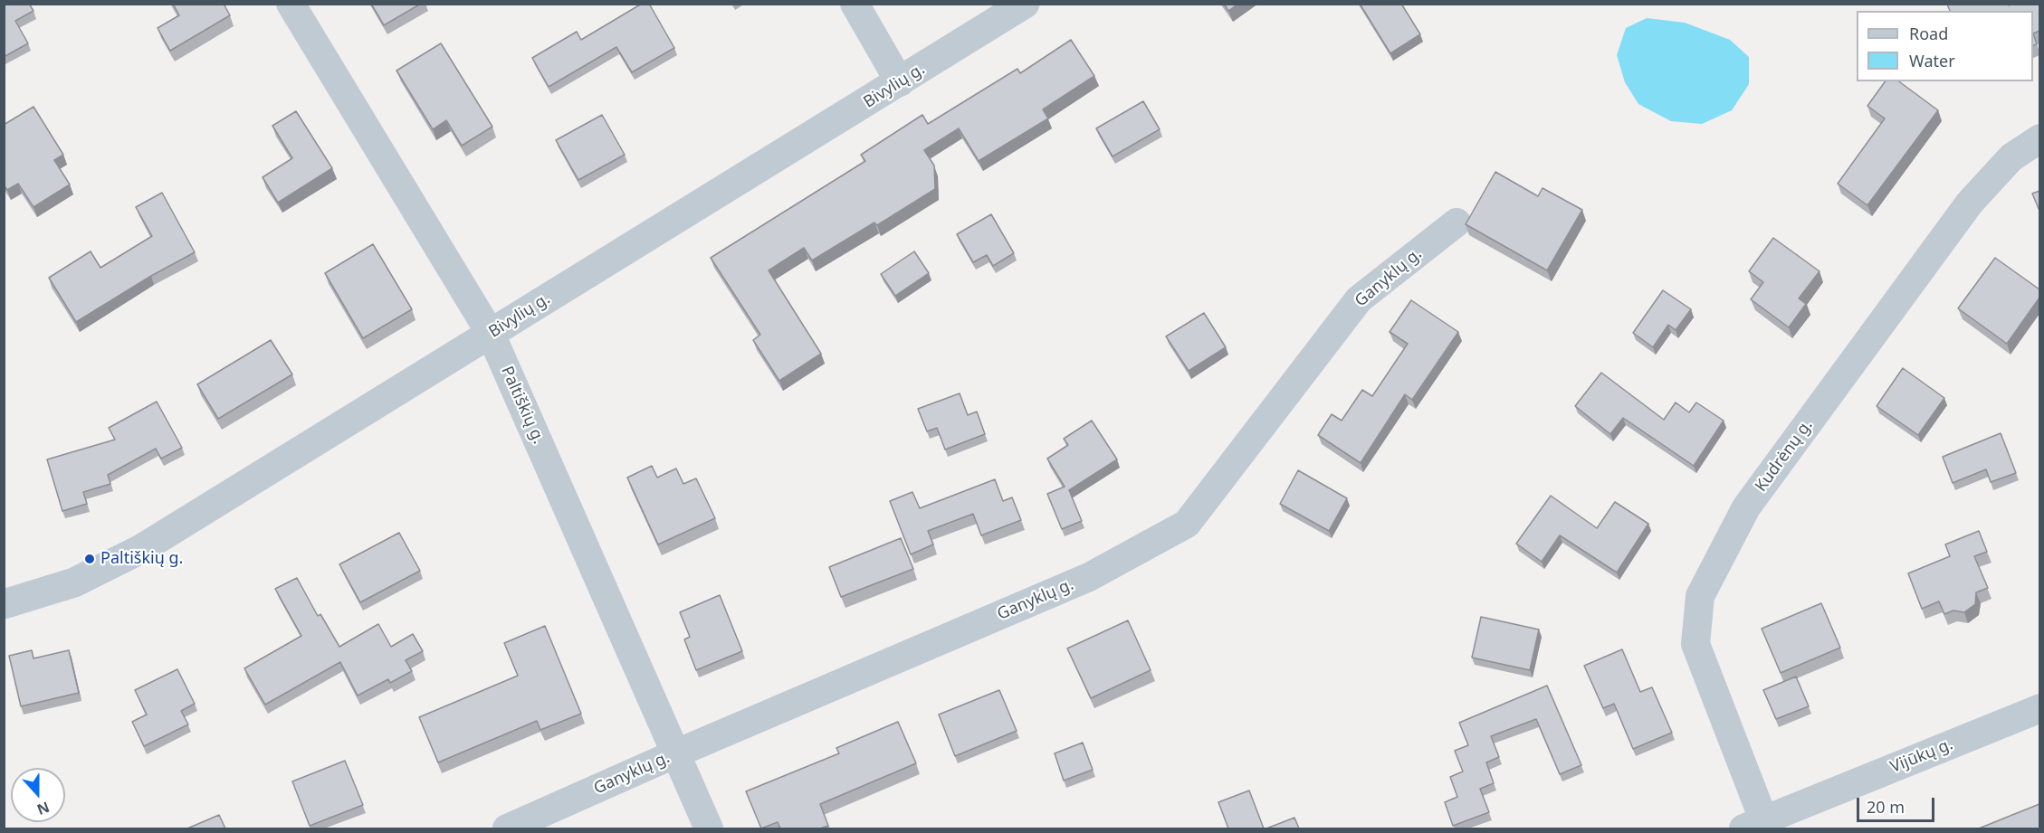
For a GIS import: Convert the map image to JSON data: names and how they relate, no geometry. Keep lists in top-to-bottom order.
{
  "streets": {
    "street": [
      "Bivylių g.",
      "Ganyklų g.",
      "Paltiškių g.",
      "Kudrėnų g.",
      "Vijūkų g."
    ]
  },
  "crossings": [
    ["Bivylių g.", "Paltiškių g."],
    ["Ganyklų g.", "Paltiškių g."],
    ["Kudrėnų g.", "Vijūkų g."]
  ],
  "places": ["Paltiškių g."],
  "legend": ["Road", "Water"],
  "scale_bar": "20 m",
  "north": "bottom"
}
